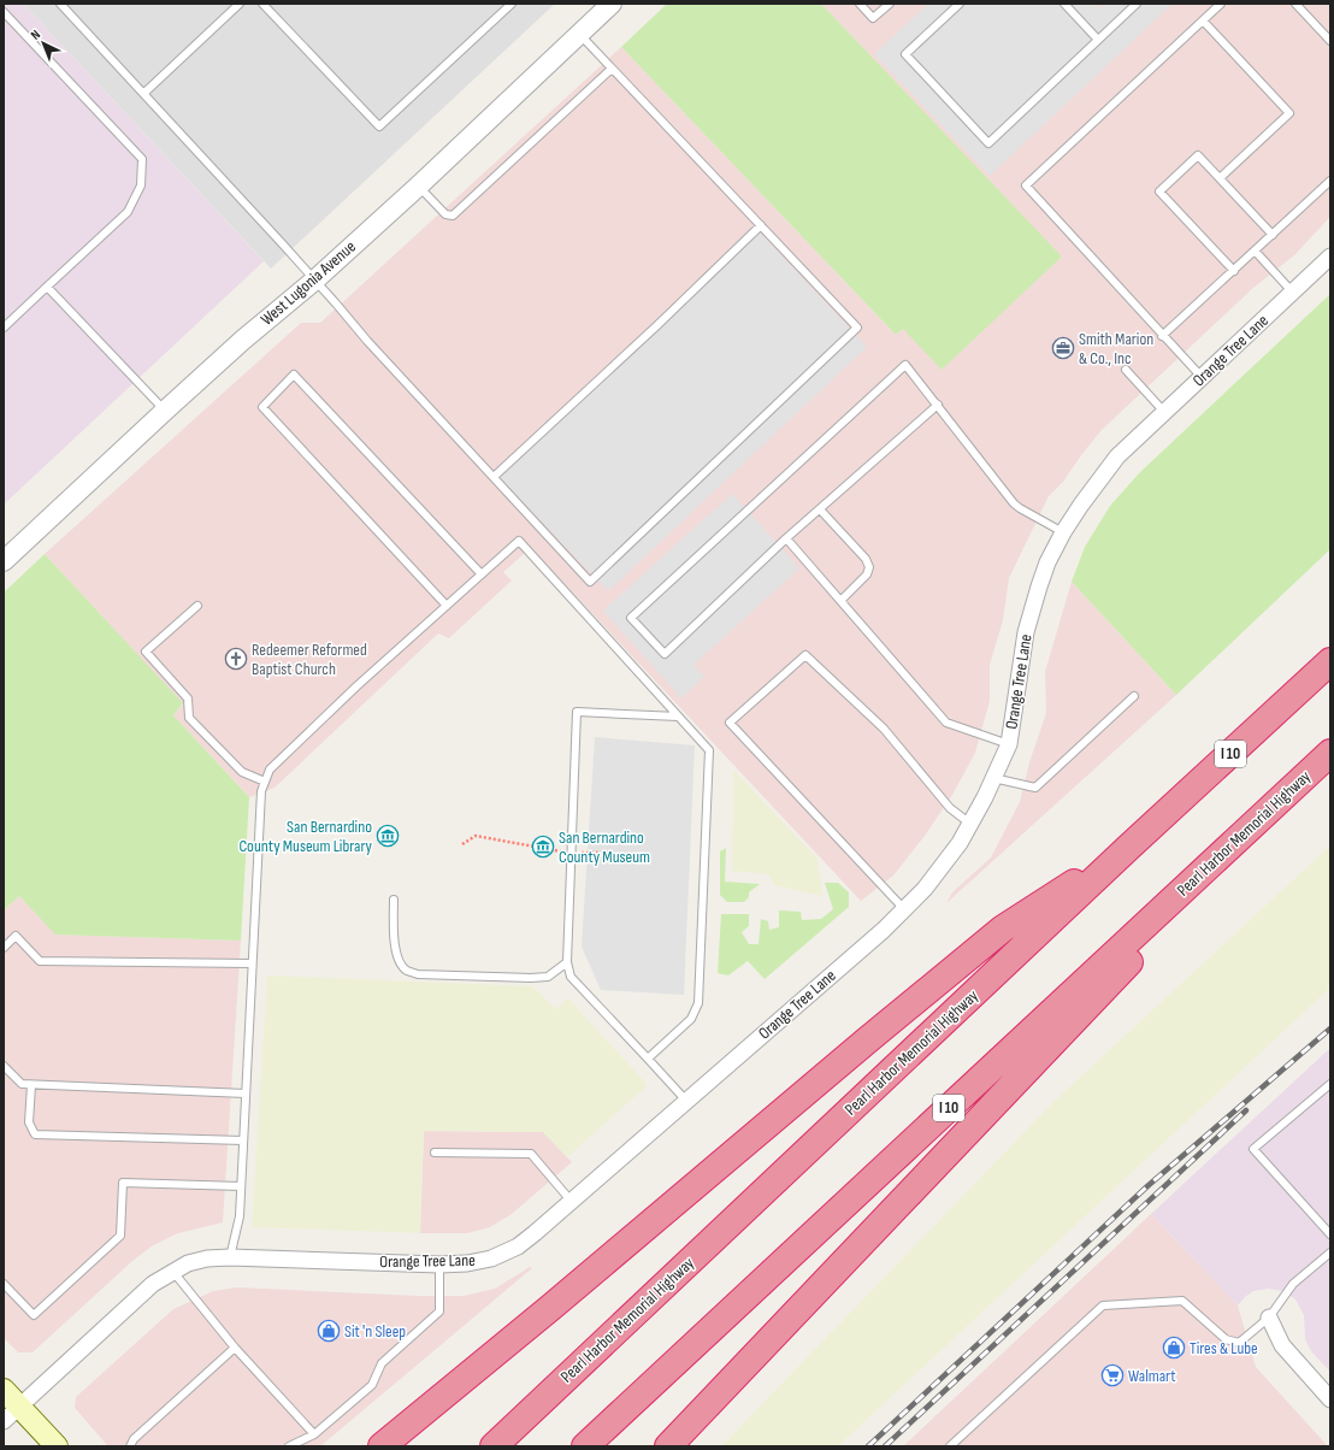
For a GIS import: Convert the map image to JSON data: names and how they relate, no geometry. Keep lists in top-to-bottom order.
{
  "streets": {
    "highway": ["I 10", "Pearl Harbor Memorial Highway"],
    "street": ["West Lugonia Avenue", "Orange Tree Lane"]
  },
  "places": {
    "office": ["Smith Marion & Co., Inc"],
    "church": ["Redeemer Reformed Baptist Church"],
    "museum": ["San Bernardino County Museum Library", "San Bernardino County Museum"],
    "shop": ["Sit 'n Sleep", "Tires & Lube"],
    "supermarket": ["Walmart"]
  },
  "north": "top left"
}
